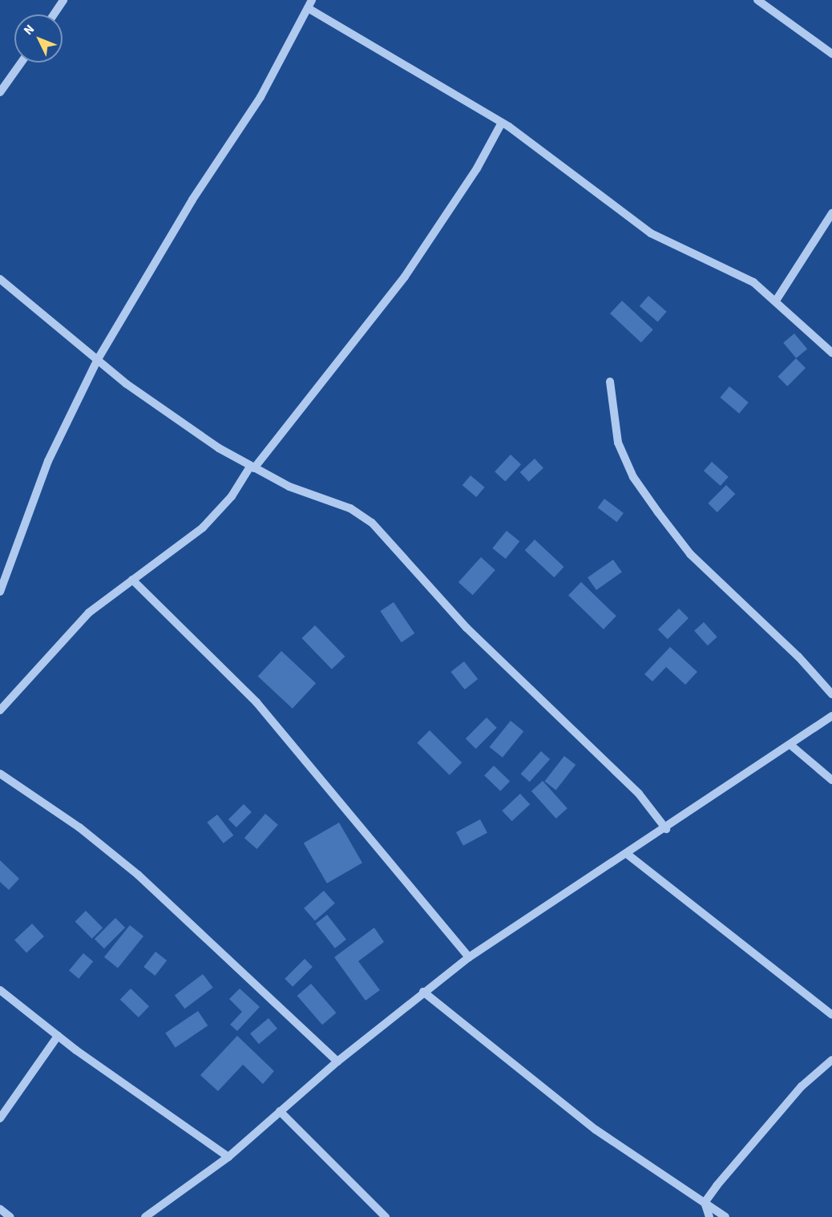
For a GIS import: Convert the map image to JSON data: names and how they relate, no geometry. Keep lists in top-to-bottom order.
{
  "north": "top left"
}
